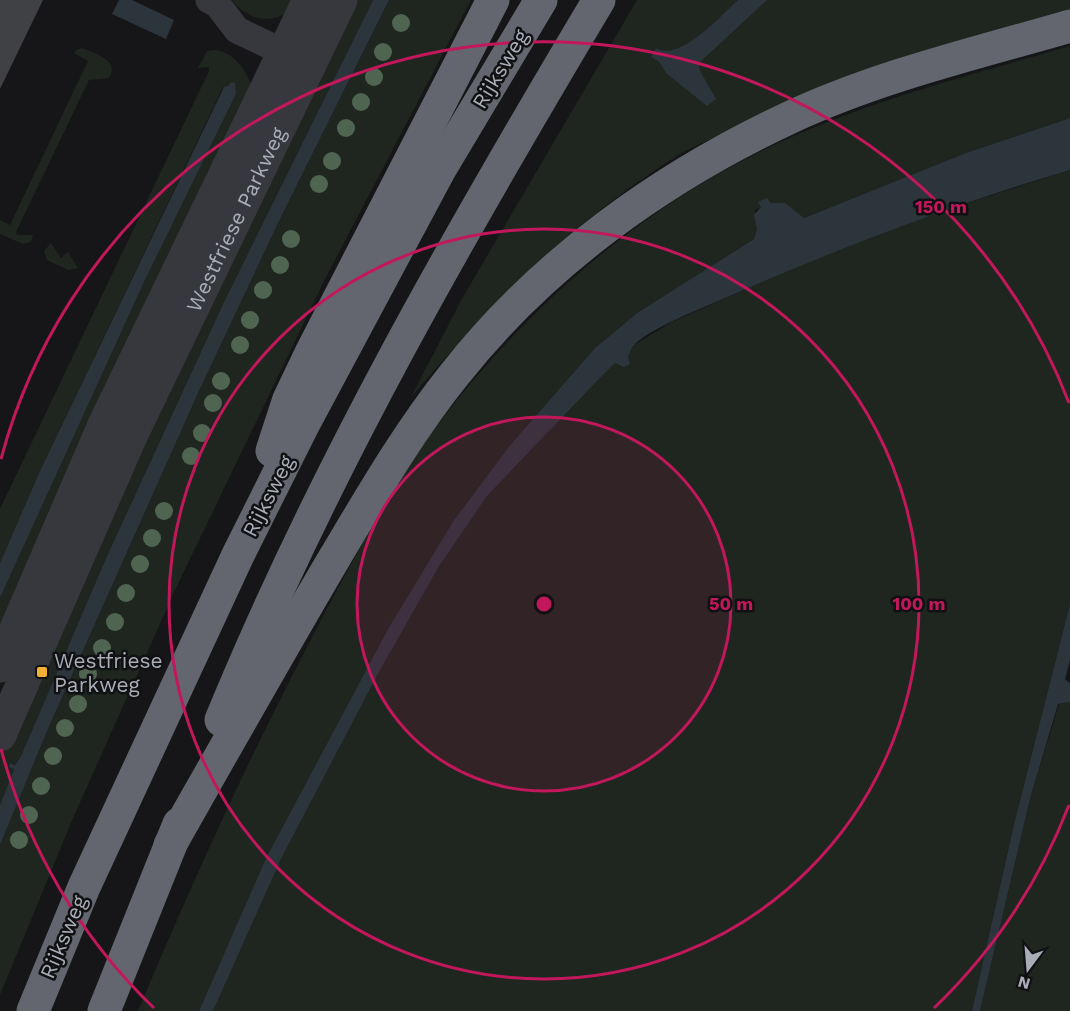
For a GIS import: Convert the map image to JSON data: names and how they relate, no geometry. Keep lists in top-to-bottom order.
{
  "streets": {
    "highway": ["Rijksweg"],
    "street": ["Westfriese Parkweg"]
  },
  "places": {
    "transit": ["Westfriese Parkweg"]
  },
  "north": "bottom",
  "rings": ["150 m", "50 m", "100 m"]
}
